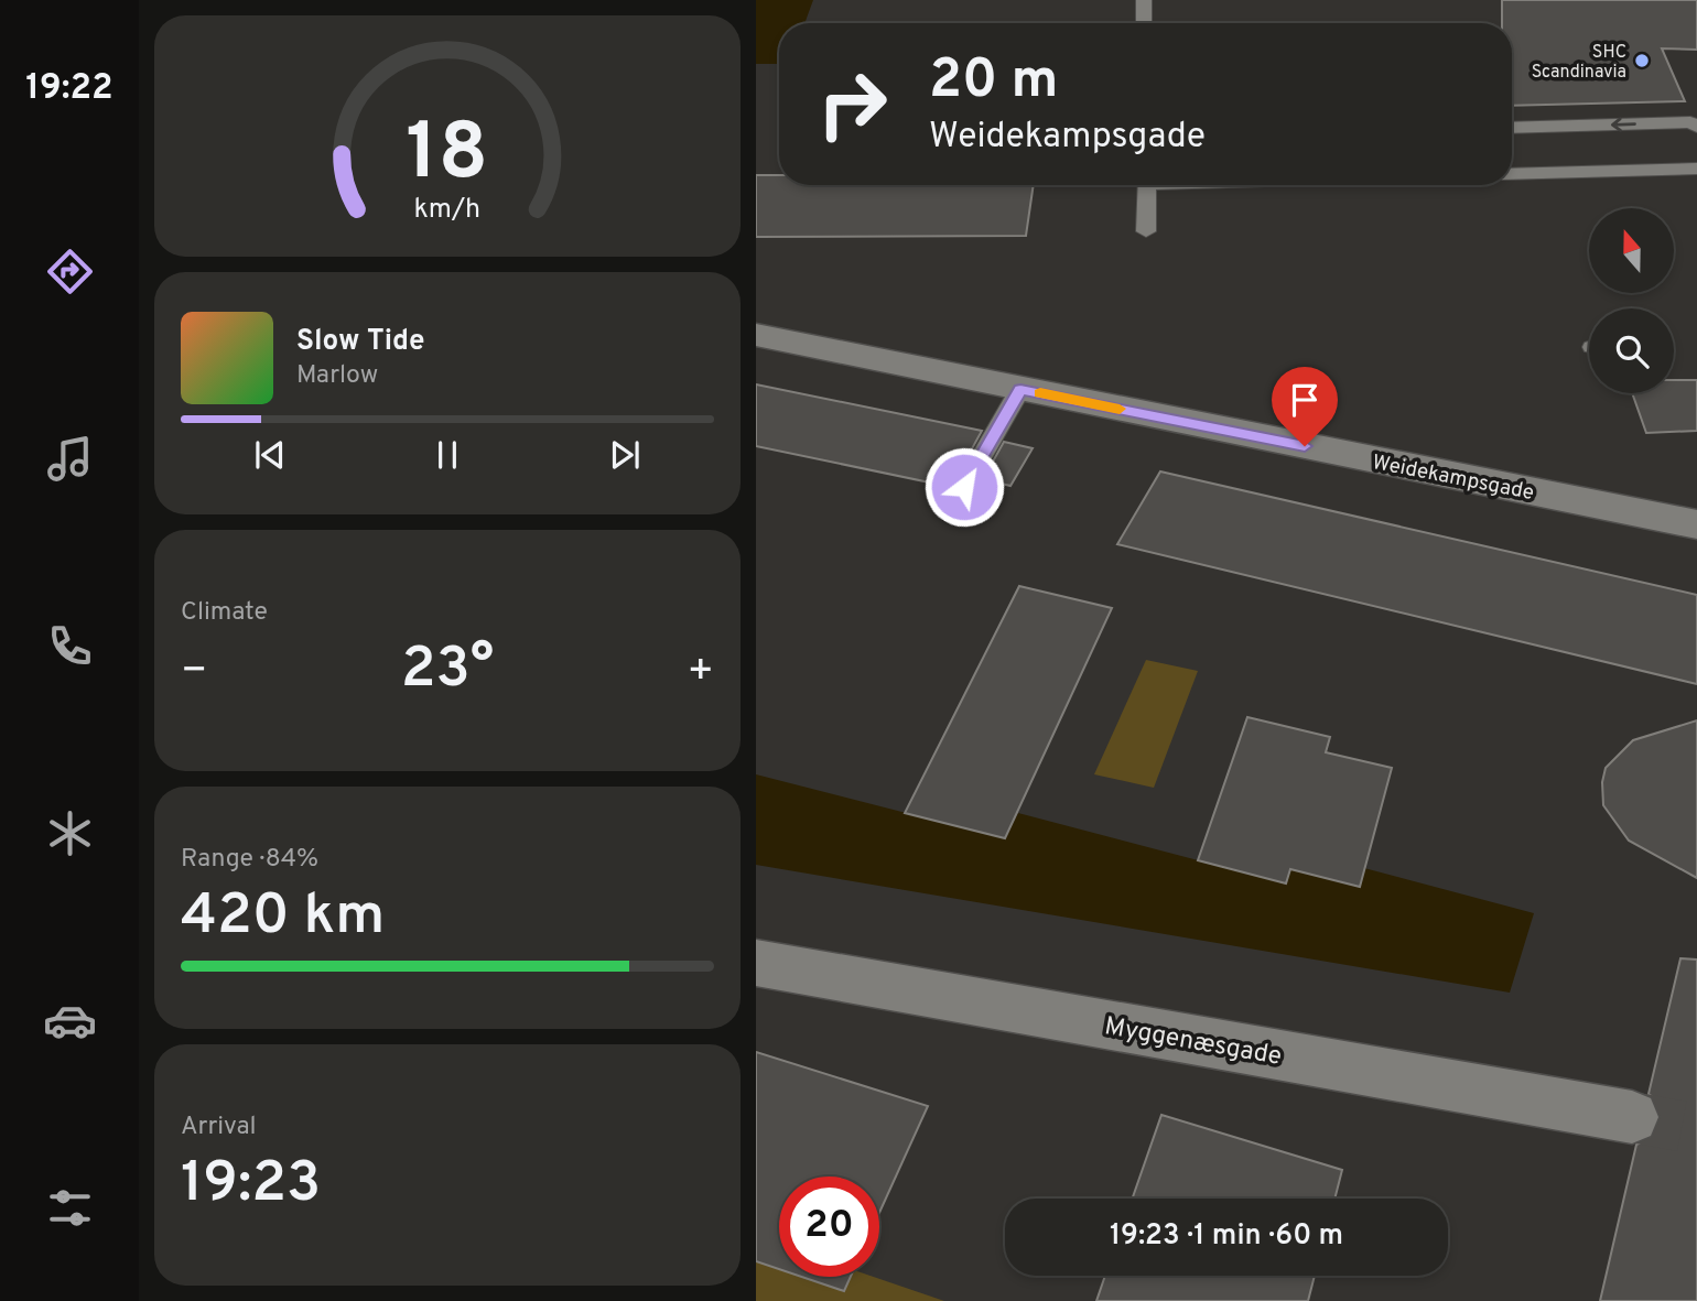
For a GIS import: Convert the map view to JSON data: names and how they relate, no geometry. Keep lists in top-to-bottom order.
{
  "streets": {
    "street": ["Weidekampsgade", "Myggenæsgade"]
  },
  "places": ["SHC Scandinavia"],
  "north": "top",
  "page": {
    "tabs": "19:22",
    "turn": ["20 m", "Weidekampsgade"],
    "song": ["Slow Tide", "Marlow"],
    "tile": [
      "Climate",
      ["Range · 84%", "420 km"],
      ["Arrival", "19:23"]
    ],
    "heat": ["−", "23°", "+"],
    "limit": "20",
    "trip": "19:23 · 1 min · 60 m",
    "gauge": ["18", "km/h"]
  }
}
